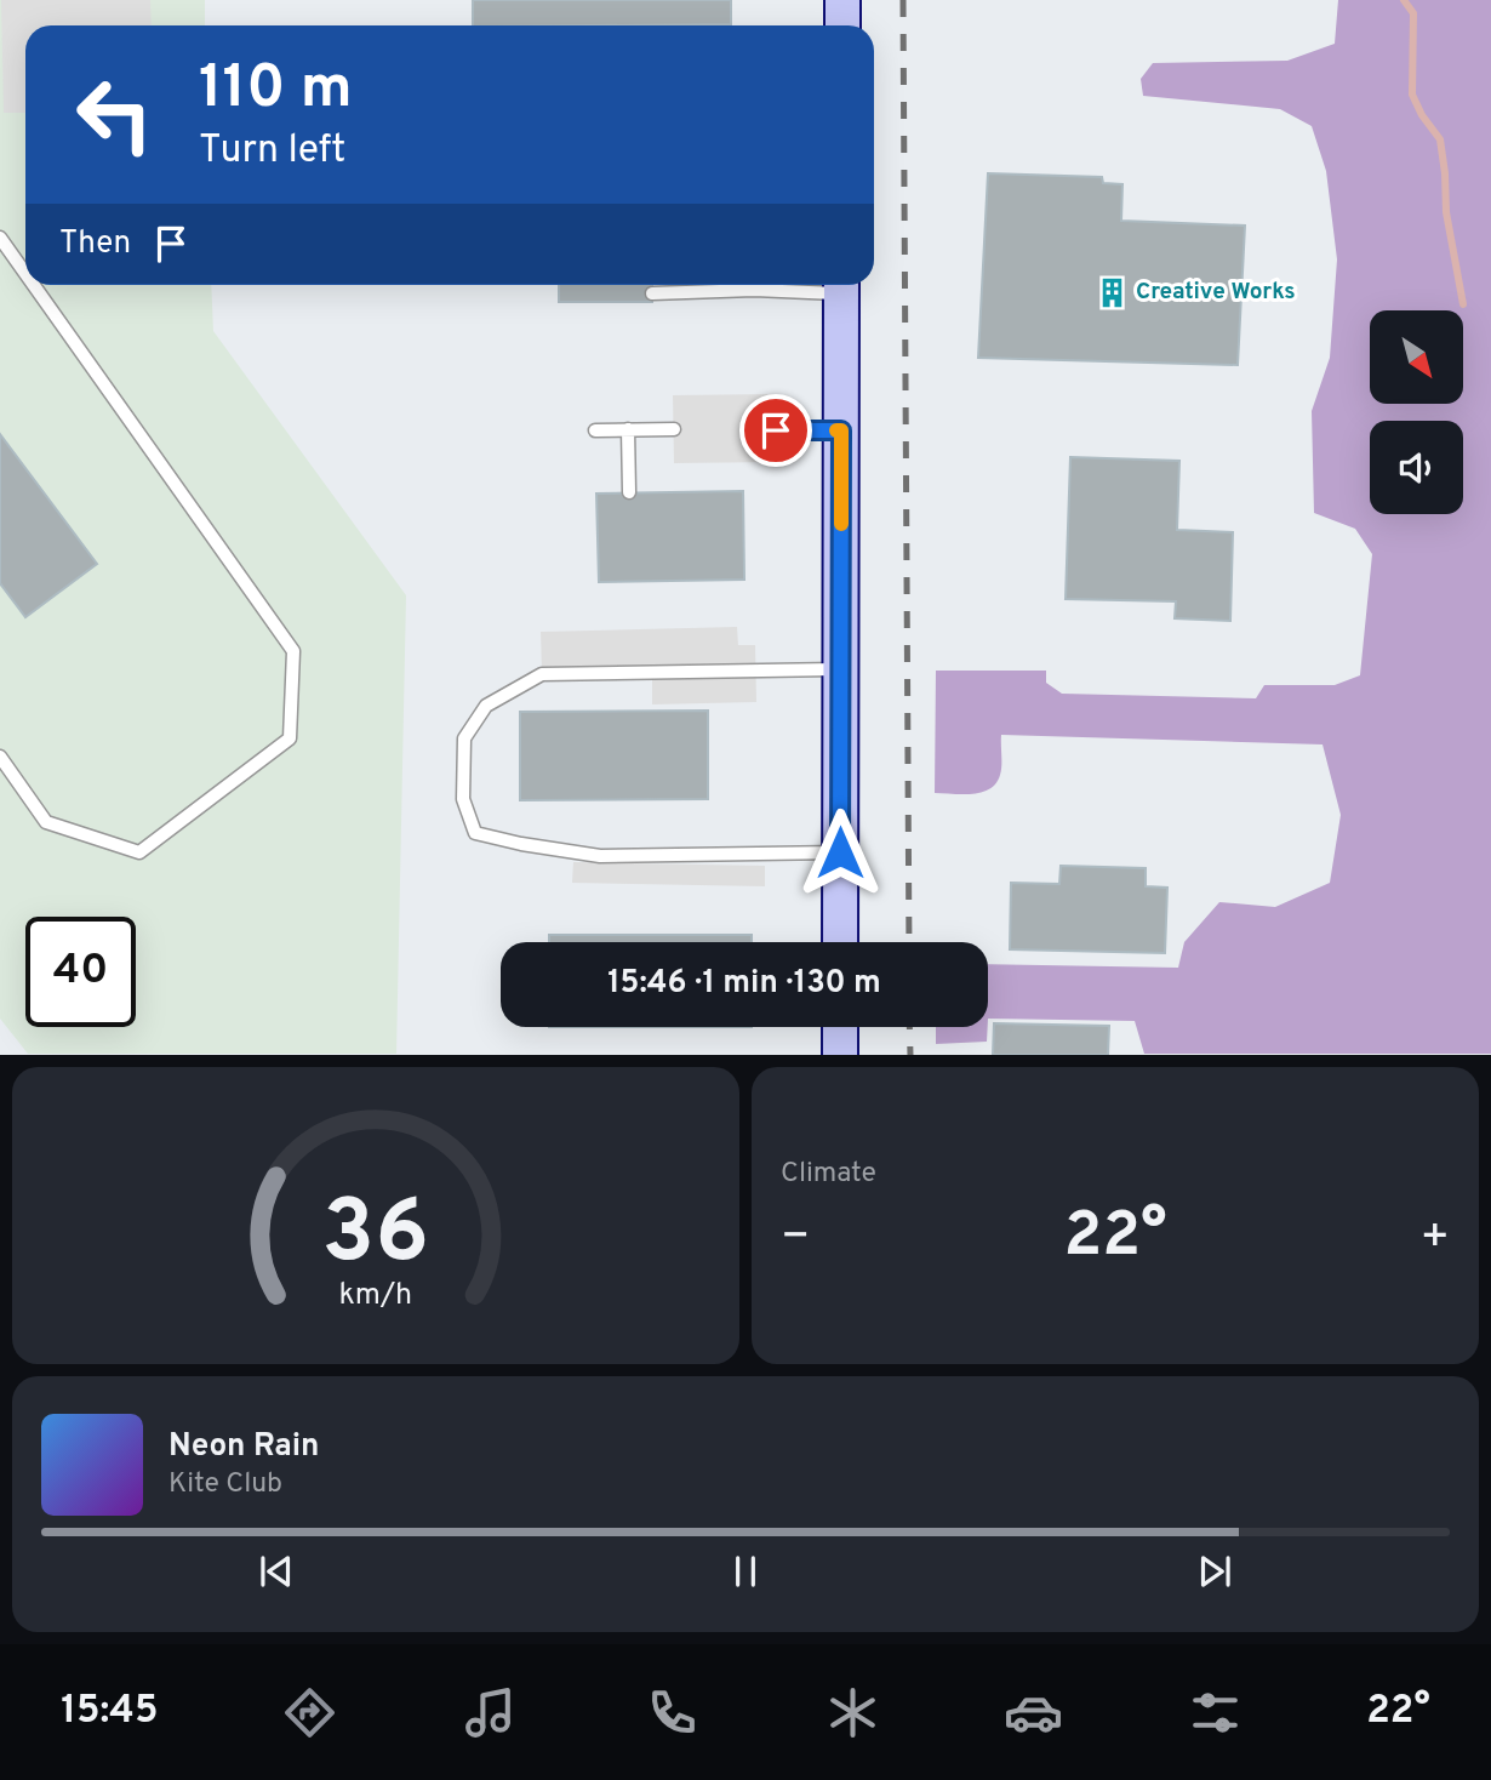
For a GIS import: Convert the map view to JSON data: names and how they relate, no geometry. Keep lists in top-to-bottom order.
{
  "places": {
    "building": ["Creative Works"]
  },
  "north": "bottom right",
  "page": {
    "turn": ["110 m", "Turn left"],
    "then": "Then",
    "limit": "40",
    "trip": "15:46 · 1 min · 130 m",
    "tile": "Climate",
    "heat": ["−", "22°", "+"],
    "song": ["Neon Rain", "Kite Club"],
    "tabs": ["15:45", "22°"],
    "gauge": ["36", "km/h"]
  }
}
